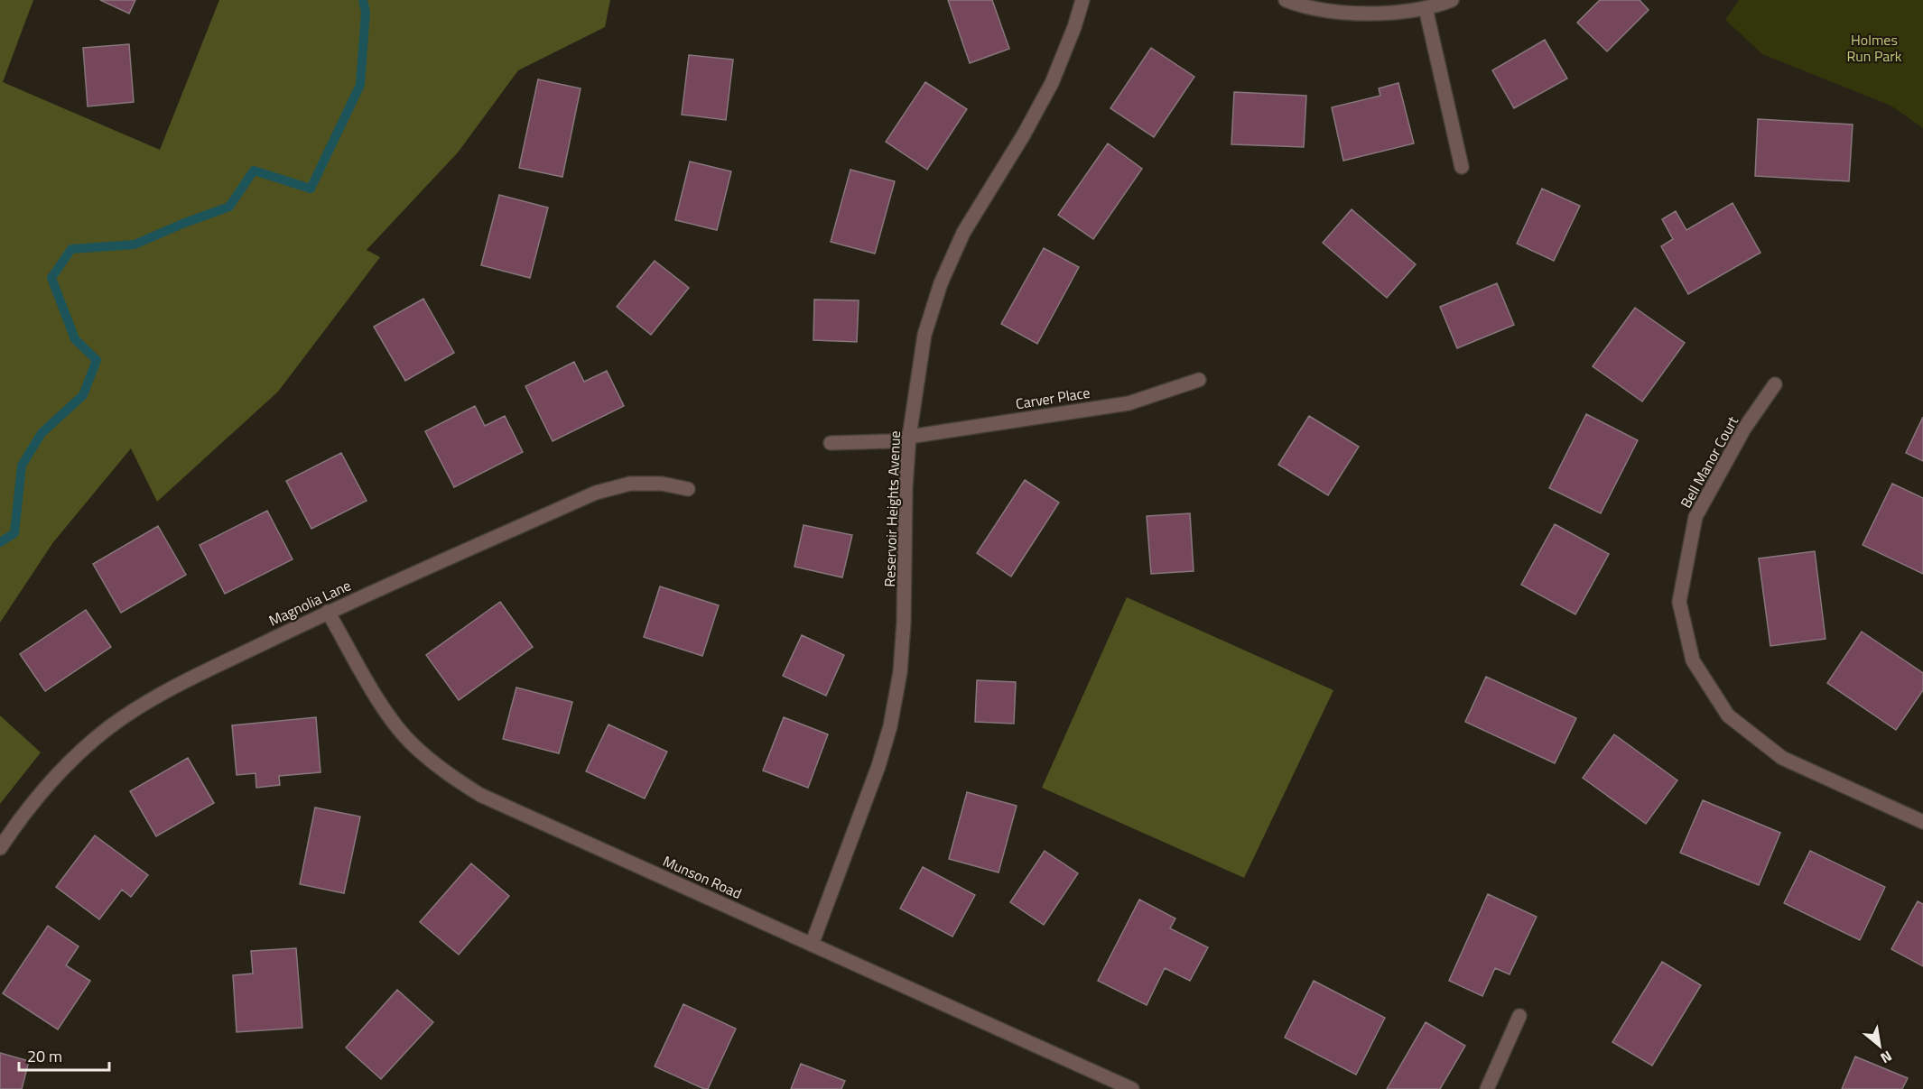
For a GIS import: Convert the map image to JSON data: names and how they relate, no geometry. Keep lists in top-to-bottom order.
{
  "streets": {
    "street": [
      "Carver Place",
      "Bell Manor Court",
      "Reservoir Heights Avenue",
      "Magnolia Lane",
      "Munson Road"
    ]
  },
  "crossings": [
    ["Carver Place", "Reservoir Heights Avenue"],
    ["Reservoir Heights Avenue", "Munson Road"],
    ["Magnolia Lane", "Munson Road"]
  ],
  "parks": ["Holmes Run Park"],
  "scale_bar": "20 m",
  "north": "bottom right"
}
